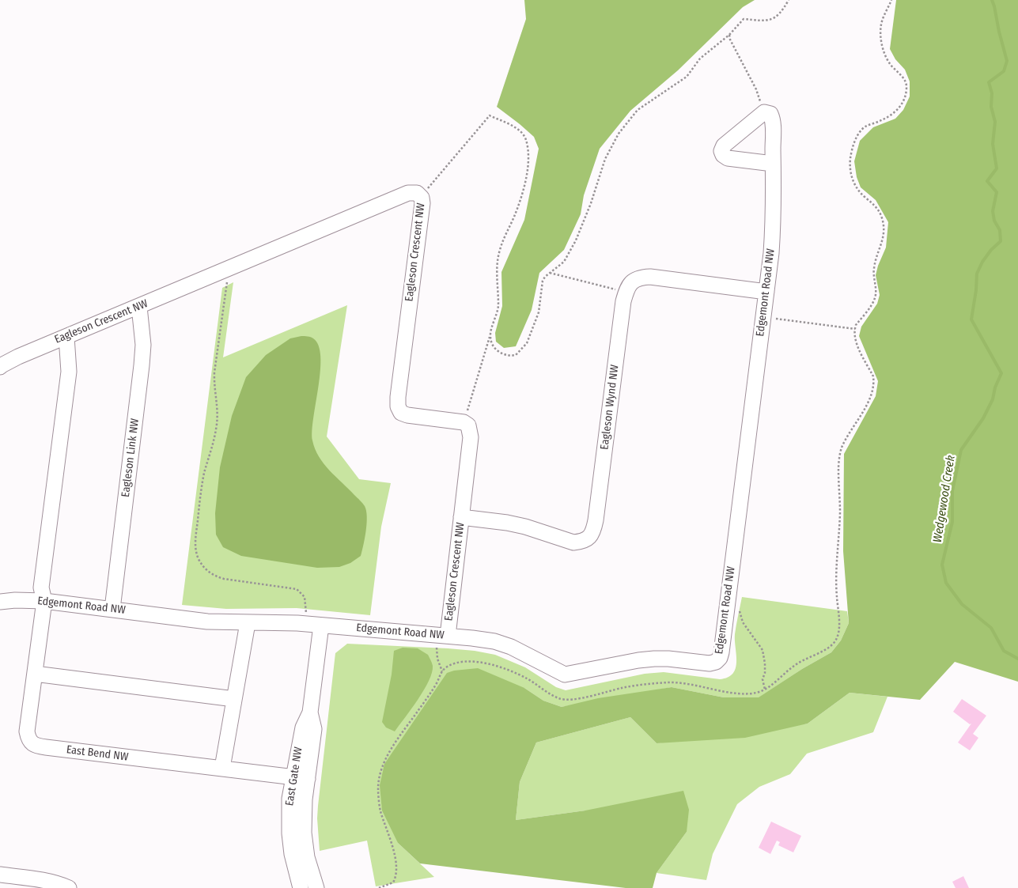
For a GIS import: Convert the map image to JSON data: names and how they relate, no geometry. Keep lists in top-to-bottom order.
{
  "streets": {
    "street": [
      "Eagleson Crescent NW",
      "Edgemont Road NW",
      "Eagleson Wynd NW",
      "Eagleson Link NW",
      "East Bend NW",
      "East Gate NW"
    ]
  },
  "crossings": [
    ["Eagleson Crescent NW", "Edgemont Road NW"],
    ["Eagleson Crescent NW", "Eagleson Wynd NW"],
    ["Eagleson Crescent NW", "Eagleson Link NW"],
    ["Eagleson Crescent NW", "East Bend NW"],
    ["Edgemont Road NW", "Eagleson Link NW"],
    ["Edgemont Road NW", "East Bend NW"],
    ["Edgemont Road NW", "East Gate NW"],
    ["East Bend NW", "East Gate NW"]
  ],
  "water": ["Wedgewood Creek"]
}
